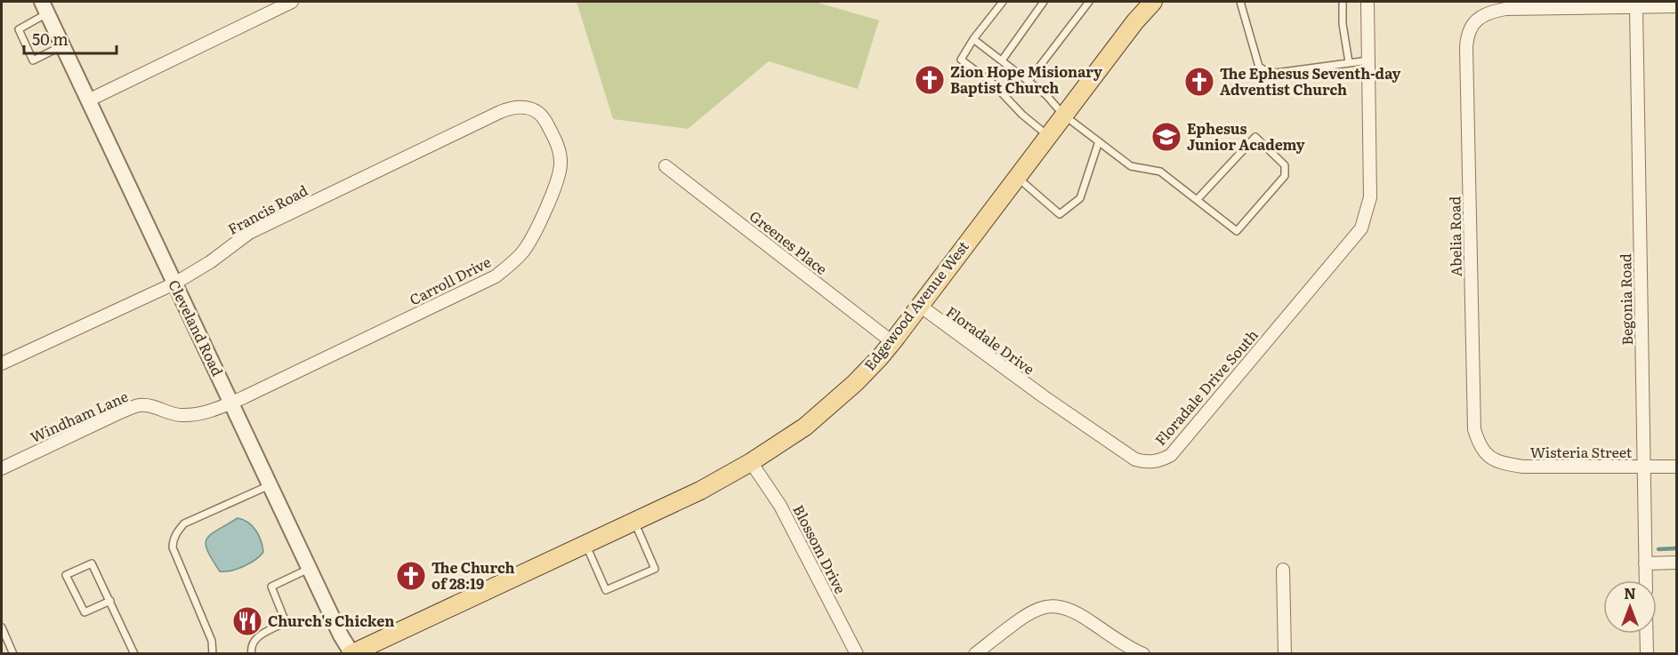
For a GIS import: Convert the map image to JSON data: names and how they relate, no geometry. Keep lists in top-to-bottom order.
{
  "streets": {
    "main road": ["Edgewood Avenue West"],
    "street": [
      "Francis Road",
      "Abelia Road",
      "Greenes Place",
      "Carroll Drive",
      "Begonia Road",
      "Cleveland Road",
      "Floradale Drive",
      "Floradale Drive South",
      "Windham Lane",
      "Wisteria Street",
      "Blossom Drive"
    ]
  },
  "crossings": [
    ["Francis Road", "Carroll Drive"],
    ["Francis Road", "Cleveland Road"],
    ["Abelia Road", "Begonia Road"],
    ["Abelia Road", "Wisteria Street"],
    ["Greenes Place", "Edgewood Avenue West"],
    ["Carroll Drive", "Cleveland Road"],
    ["Carroll Drive", "Windham Lane"],
    ["Begonia Road", "Wisteria Street"],
    ["Edgewood Avenue West", "Cleveland Road"],
    ["Edgewood Avenue West", "Floradale Drive"],
    ["Edgewood Avenue West", "Blossom Drive"],
    ["Cleveland Road", "Windham Lane"],
    ["Floradale Drive", "Floradale Drive South"]
  ],
  "places": {
    "church": ["Zion Hope Misionary Baptist Church", "The Ephesus Seventh-day Adventist Church", "The Church of 28:19"],
    "school or university": ["Ephesus Junior Academy"],
    "restaurant": ["Church's Chicken"]
  },
  "scale_bar": "50 m",
  "north": "top"
}
